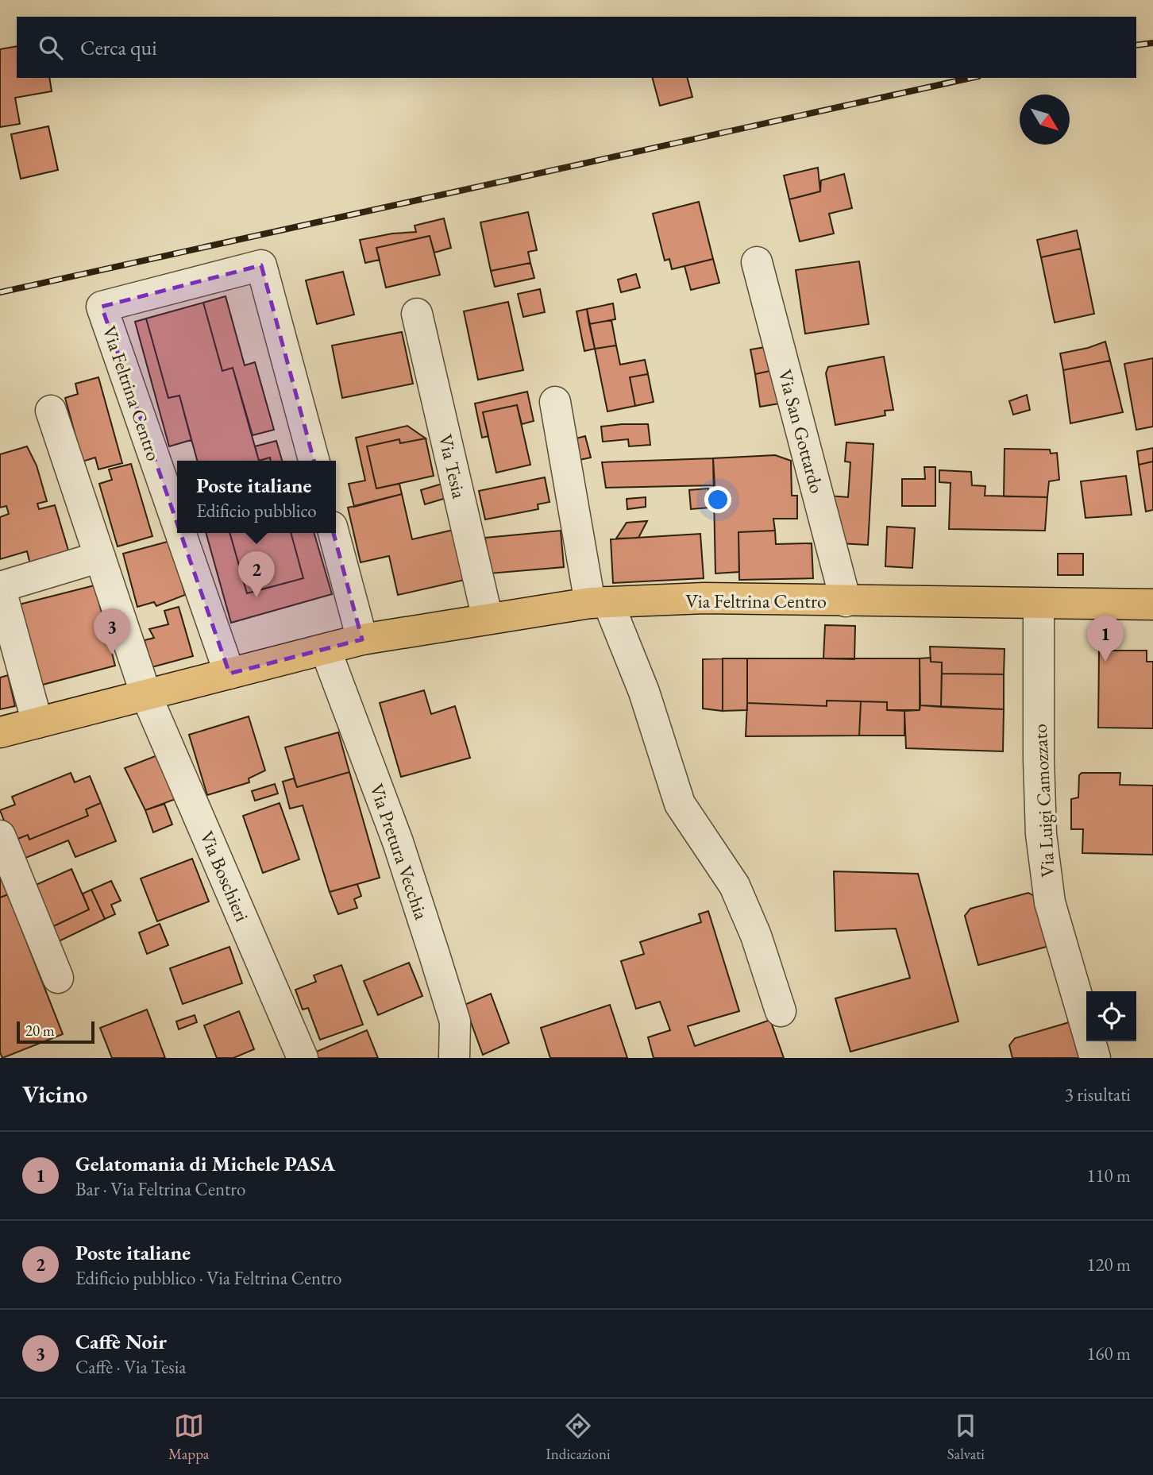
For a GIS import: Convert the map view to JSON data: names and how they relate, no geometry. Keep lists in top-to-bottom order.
{
  "streets": {
    "main road": ["Via Feltrina Centro"],
    "street": [
      "Via San Gottardo",
      "Via Tesia",
      "Via Luigi Camozzato",
      "Via Pretura Vecchia",
      "Via Boschieri"
    ]
  },
  "crossings": [
    ["Via Feltrina Centro", "Via San Gottardo"],
    ["Via Feltrina Centro", "Via Tesia"],
    ["Via Feltrina Centro", "Via Luigi Camozzato"],
    ["Via Feltrina Centro", "Via Pretura Vecchia"],
    ["Via Feltrina Centro", "Via Boschieri"]
  ],
  "scale_bar": "20 m",
  "north": "bottom right",
  "page": {
    "search": "Cerca qui",
    "popup": ["Poste italiane", "Edificio pubblico"],
    "pins": ["2", "3", "1"],
    "scale": "20 m",
    "heading": ["Vicino", "3 risultati"],
    "list": [
      {
        "mark": "1",
        "name": "Gelatomania di Michele PASA",
        "note": "Bar · Via Feltrina Centro",
        "value": "110 m"
      },
      {
        "mark": "2",
        "name": "Poste italiane",
        "note": "Edificio pubblico · Via Feltrina Centro",
        "value": "120 m"
      },
      {
        "mark": "3",
        "name": "Caffè Noir",
        "note": "Caffè · Via Tesia",
        "value": "160 m"
      }
    ],
    "nav": ["Mappa", "Indicazioni", "Salvati"]
  }
}
